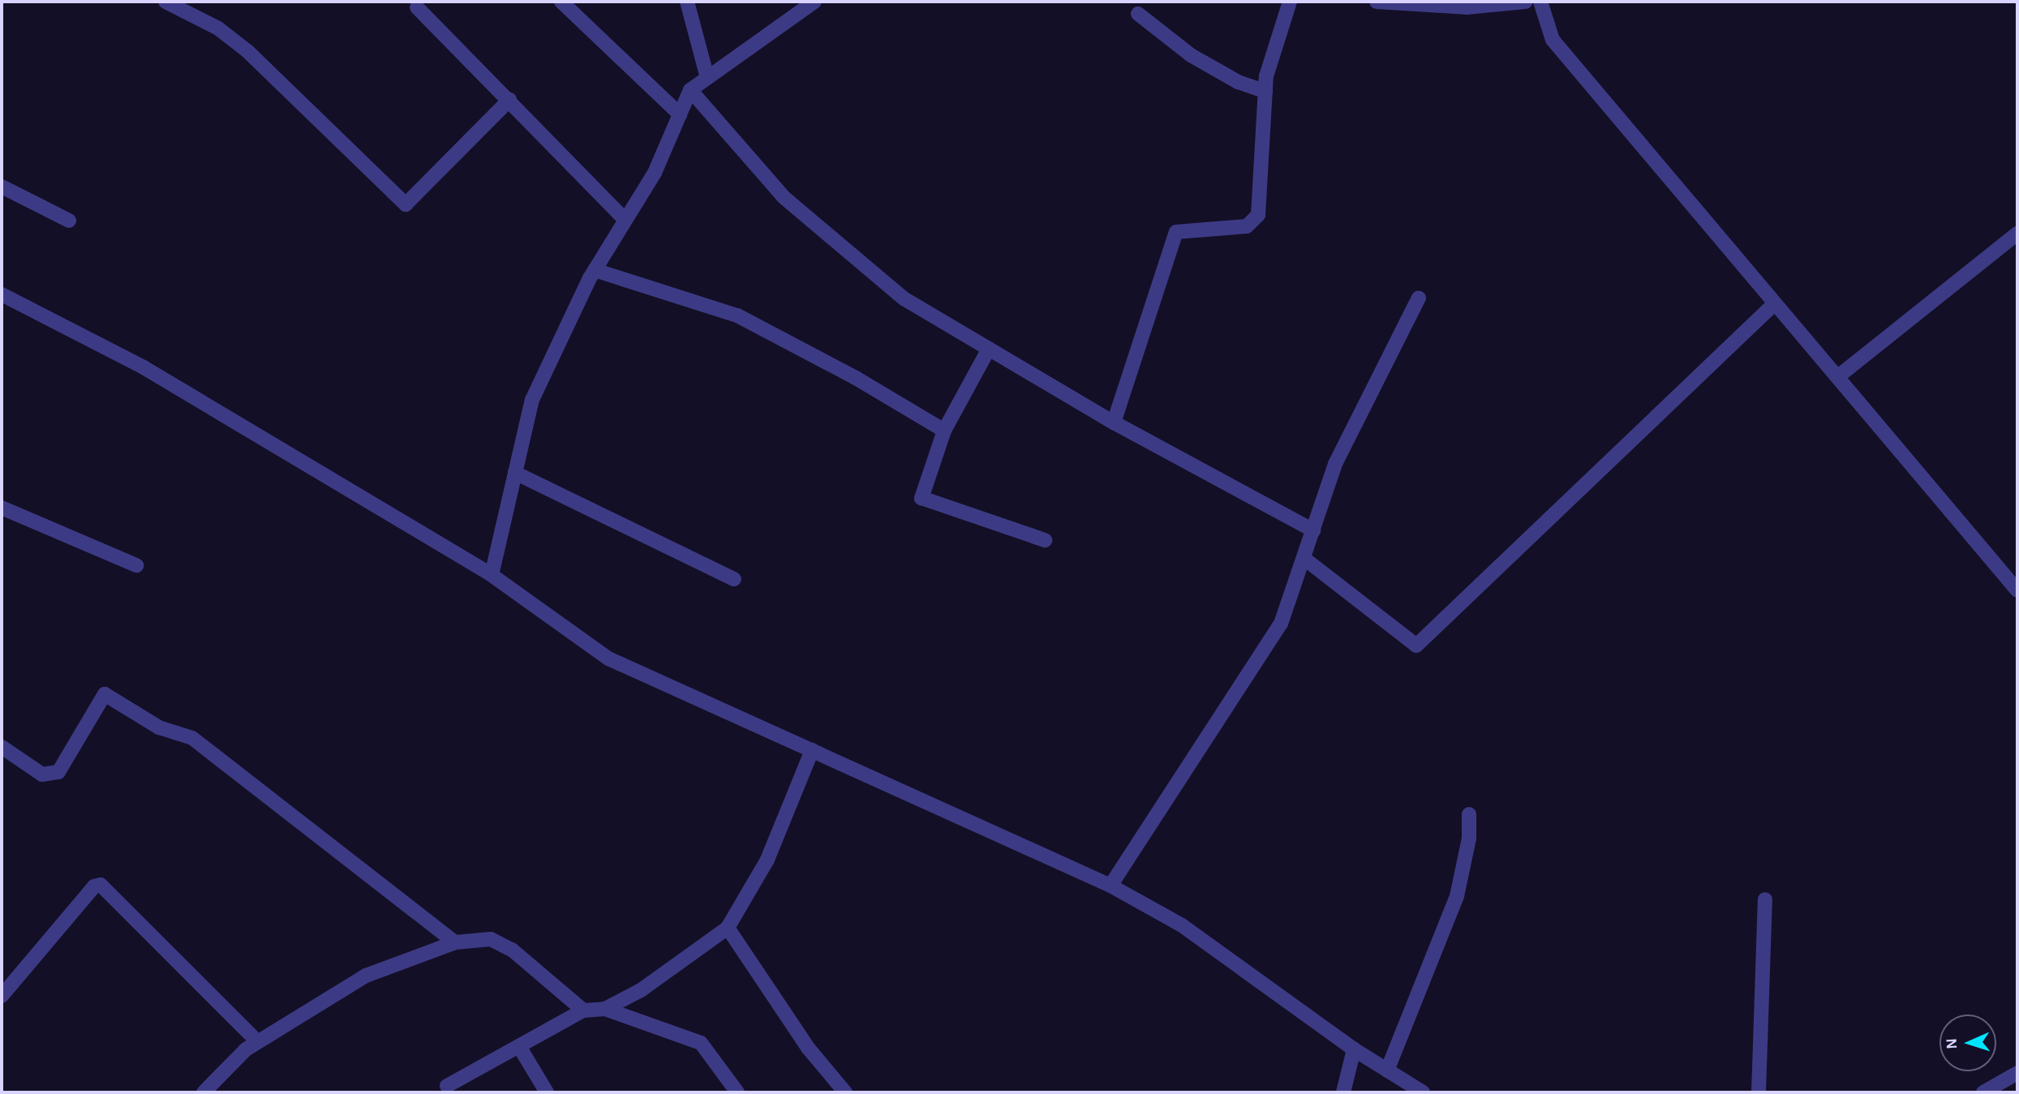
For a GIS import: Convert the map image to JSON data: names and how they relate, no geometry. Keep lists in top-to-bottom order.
{
  "north": "left"
}
